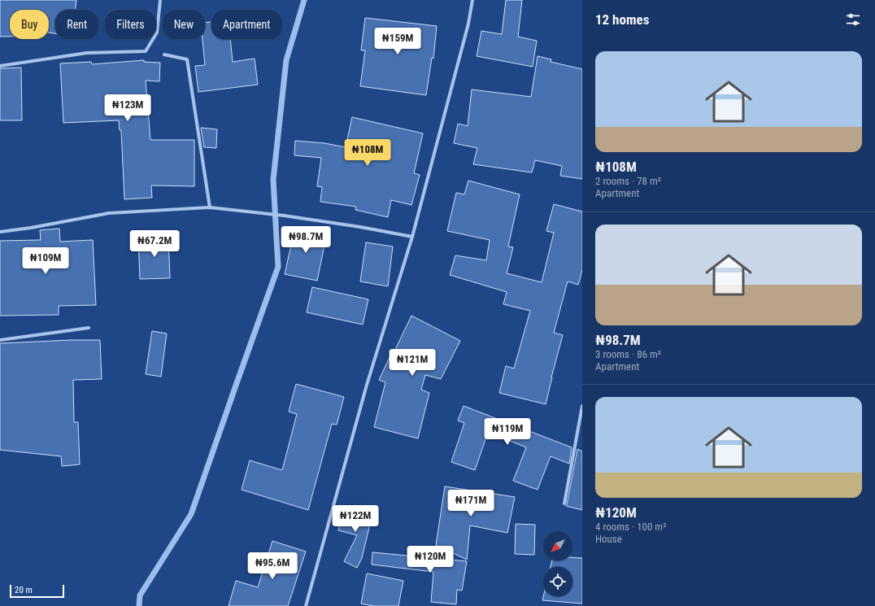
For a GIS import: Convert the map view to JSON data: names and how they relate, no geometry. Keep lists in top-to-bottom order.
{
  "scale_bar": "20 m",
  "north": "bottom left",
  "page": {
    "heading": "12 homes",
    "chip": [
      "Buy",
      "Rent",
      "Filters",
      "New",
      "Apartment"
    ],
    "price": [
      "₦159M",
      "₦123M",
      "₦108M",
      "₦98.7M",
      "₦67.2M",
      "₦109M",
      "₦121M",
      "₦119M",
      "₦171M",
      "₦122M",
      "₦120M",
      "₦95.6M"
    ],
    "list": [
      {
        "name": "₦108M",
        "note": "2 rooms · 78 m² · Apartment"
      },
      {
        "name": "₦98.7M",
        "note": "3 rooms · 86 m² · Apartment"
      },
      {
        "name": "₦120M",
        "note": "4 rooms · 100 m² · House"
      }
    ],
    "scale": "20 m"
  }
}
